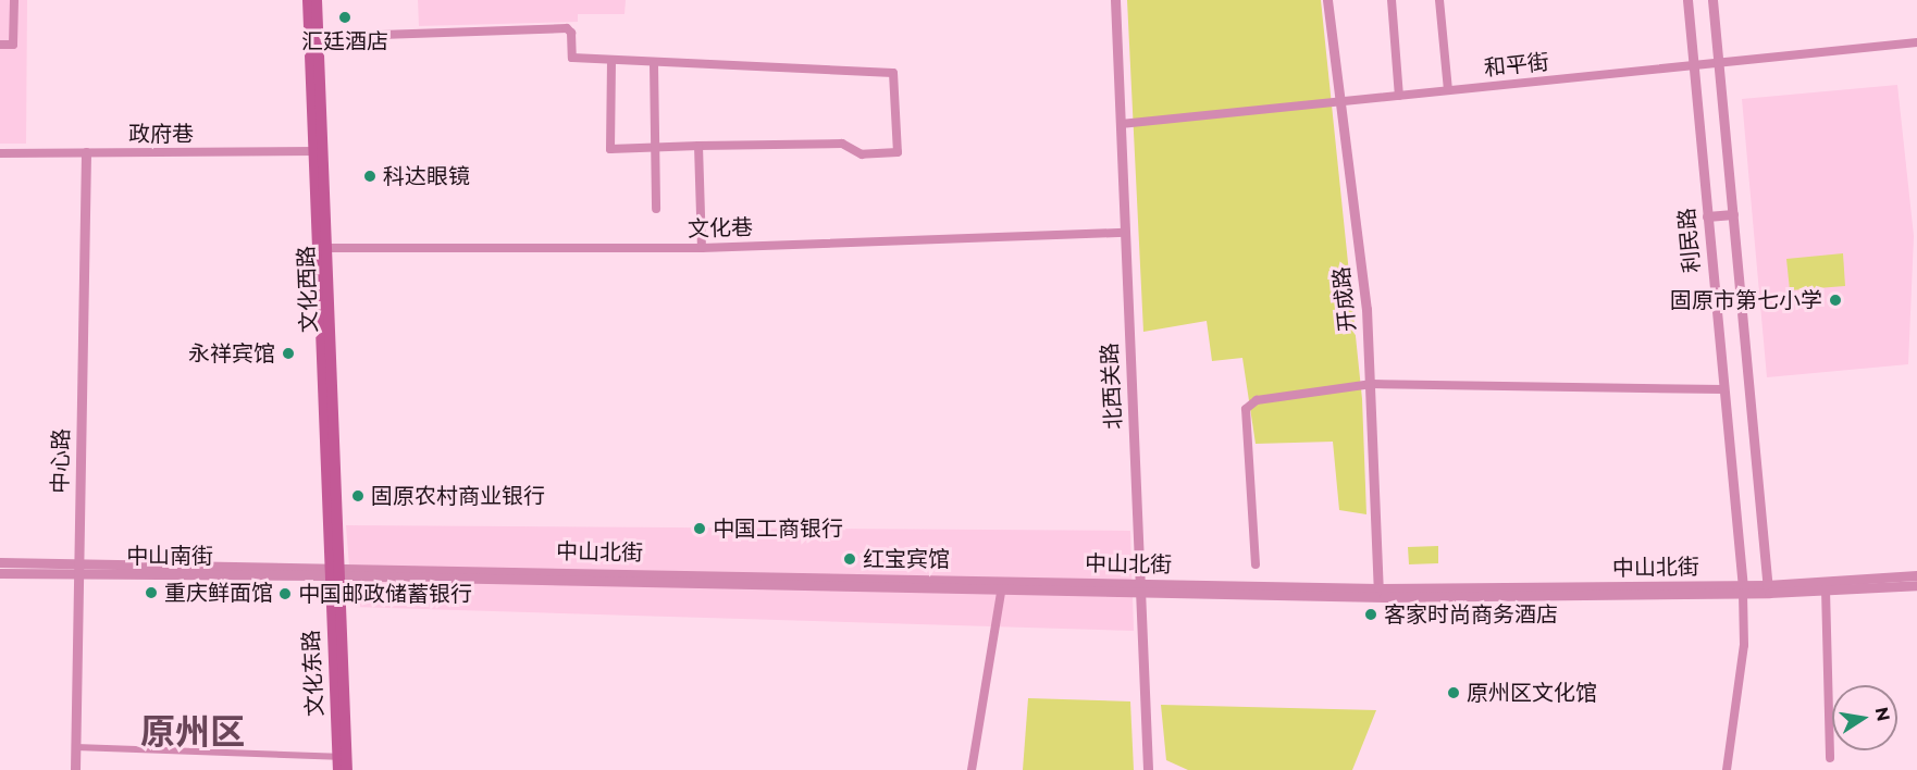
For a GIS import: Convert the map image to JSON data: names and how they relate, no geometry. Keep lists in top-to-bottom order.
{
  "streets": {
    "main road": ["文化西路", "文化东路"],
    "street": [
      "和平街",
      "政府巷",
      "文化巷",
      "利民路",
      "开成路",
      "北西关路",
      "中心路",
      "中山北街",
      "中山南街"
    ]
  },
  "crossings": [
    ["和平街", "利民路"],
    ["和平街", "开成路"],
    ["和平街", "北西关路"],
    ["政府巷", "文化西路"],
    ["政府巷", "中心路"],
    ["文化巷", "文化西路"],
    ["文化巷", "北西关路"],
    ["利民路", "中山北街"],
    ["文化西路", "中山北街"],
    ["文化西路", "中山南街"],
    ["文化西路", "文化东路"],
    ["开成路", "中山北街"],
    ["北西关路", "中山北街"],
    ["中心路", "中山南街"],
    ["中山北街", "中山南街"],
    ["中山北街", "文化东路"],
    ["中山南街", "文化东路"]
  ],
  "districts": ["原州区"],
  "places": [
    "汇廷酒店",
    "科达眼镜",
    "固原市第七小学",
    "永祥宾馆",
    "固原农村商业银行",
    "中国工商银行",
    "红宝宾馆",
    "重庆鲜面馆",
    "中国邮政储蓄银行",
    "客家时尚商务酒店",
    "原州区文化馆"
  ],
  "north": "right"
}
